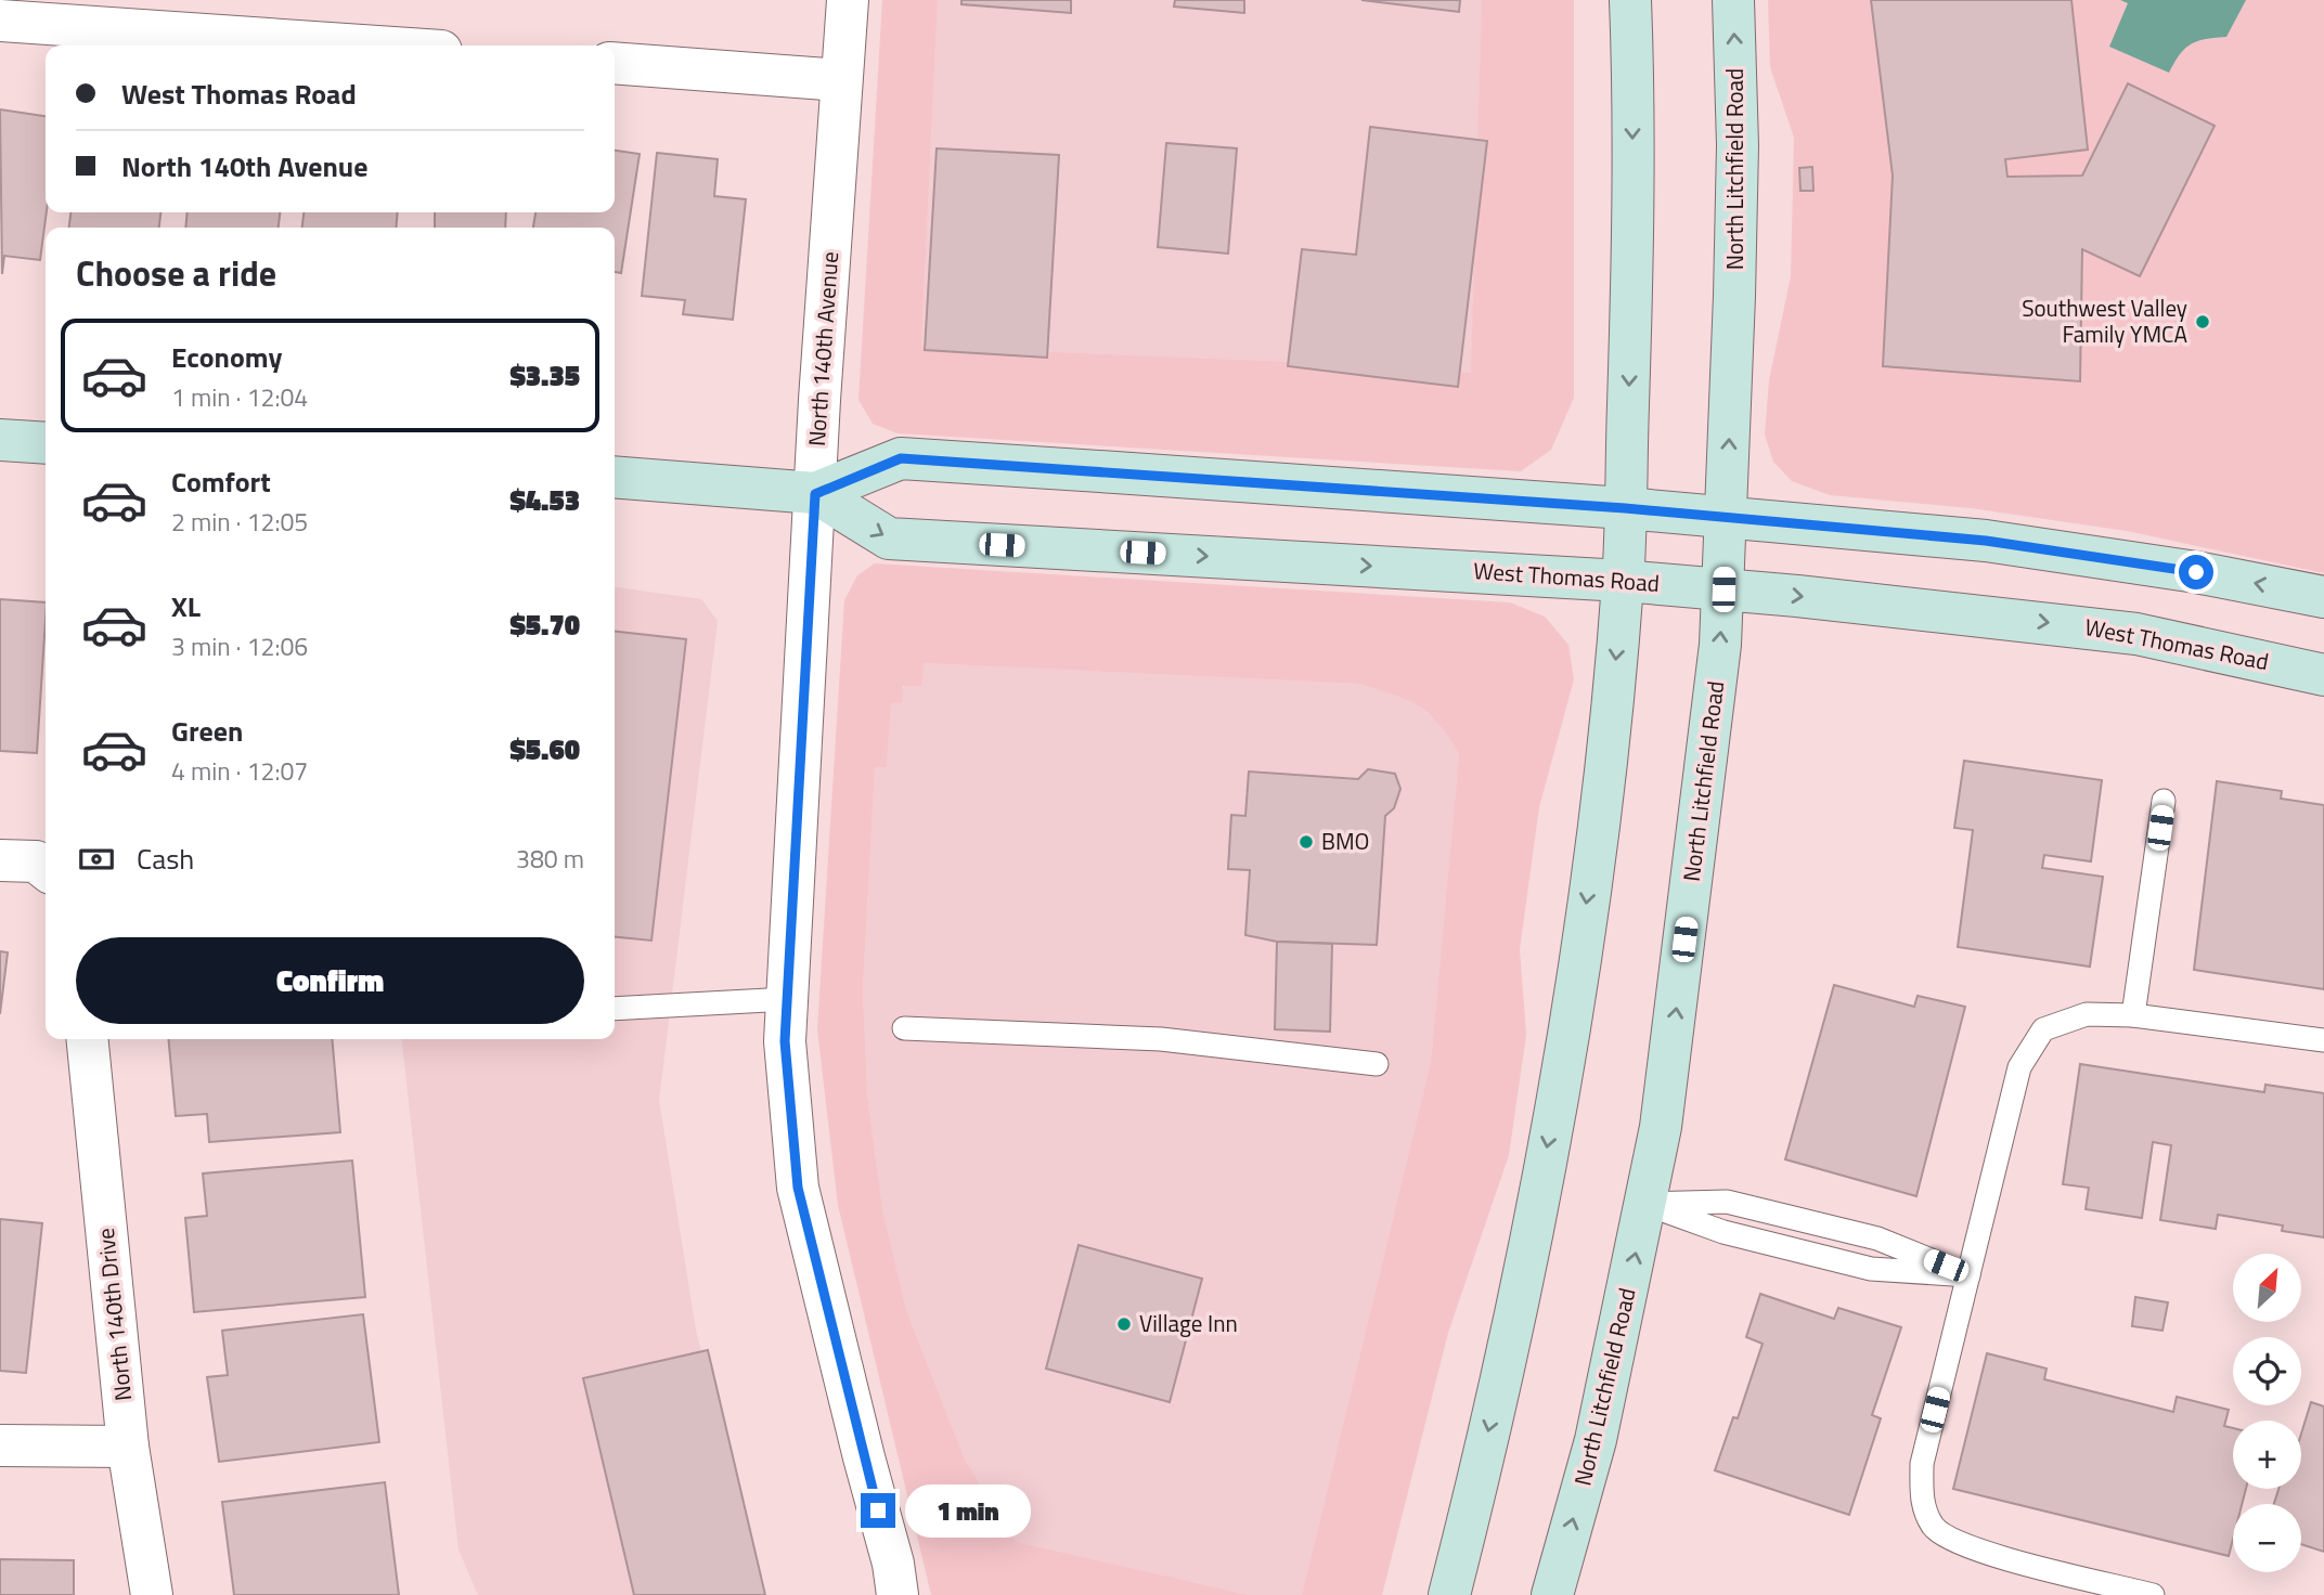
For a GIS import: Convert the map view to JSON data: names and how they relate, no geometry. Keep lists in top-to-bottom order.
{
  "streets": {
    "main road": ["North Litchfield Road", "West Thomas Road"],
    "street": ["North 140th Avenue", "North 140th Drive"]
  },
  "crossings": [
    ["North Litchfield Road", "West Thomas Road"],
    ["North 140th Avenue", "West Thomas Road"]
  ],
  "places": ["Southwest Valley Family YMCA", "BMO", "Village Inn"],
  "north": "top right",
  "page": {
    "banner": ["West Thomas Road", "North 140th Avenue"],
    "heading": "Choose a ride",
    "list": [
      {
        "name": "Economy",
        "note": "1 min · 12:04",
        "value": "$3.35"
      },
      {
        "name": "Comfort",
        "note": "2 min · 12:05",
        "value": "$4.53"
      },
      {
        "name": "XL",
        "note": "3 min · 12:06",
        "value": "$5.70"
      },
      {
        "name": "Green",
        "note": "4 min · 12:07",
        "value": "$5.60"
      }
    ],
    "pay": ["Cash", "380 m"],
    "buttons": "Confirm",
    "map_buttons": ["+", "−"],
    "bubble": "1 min"
  }
}
